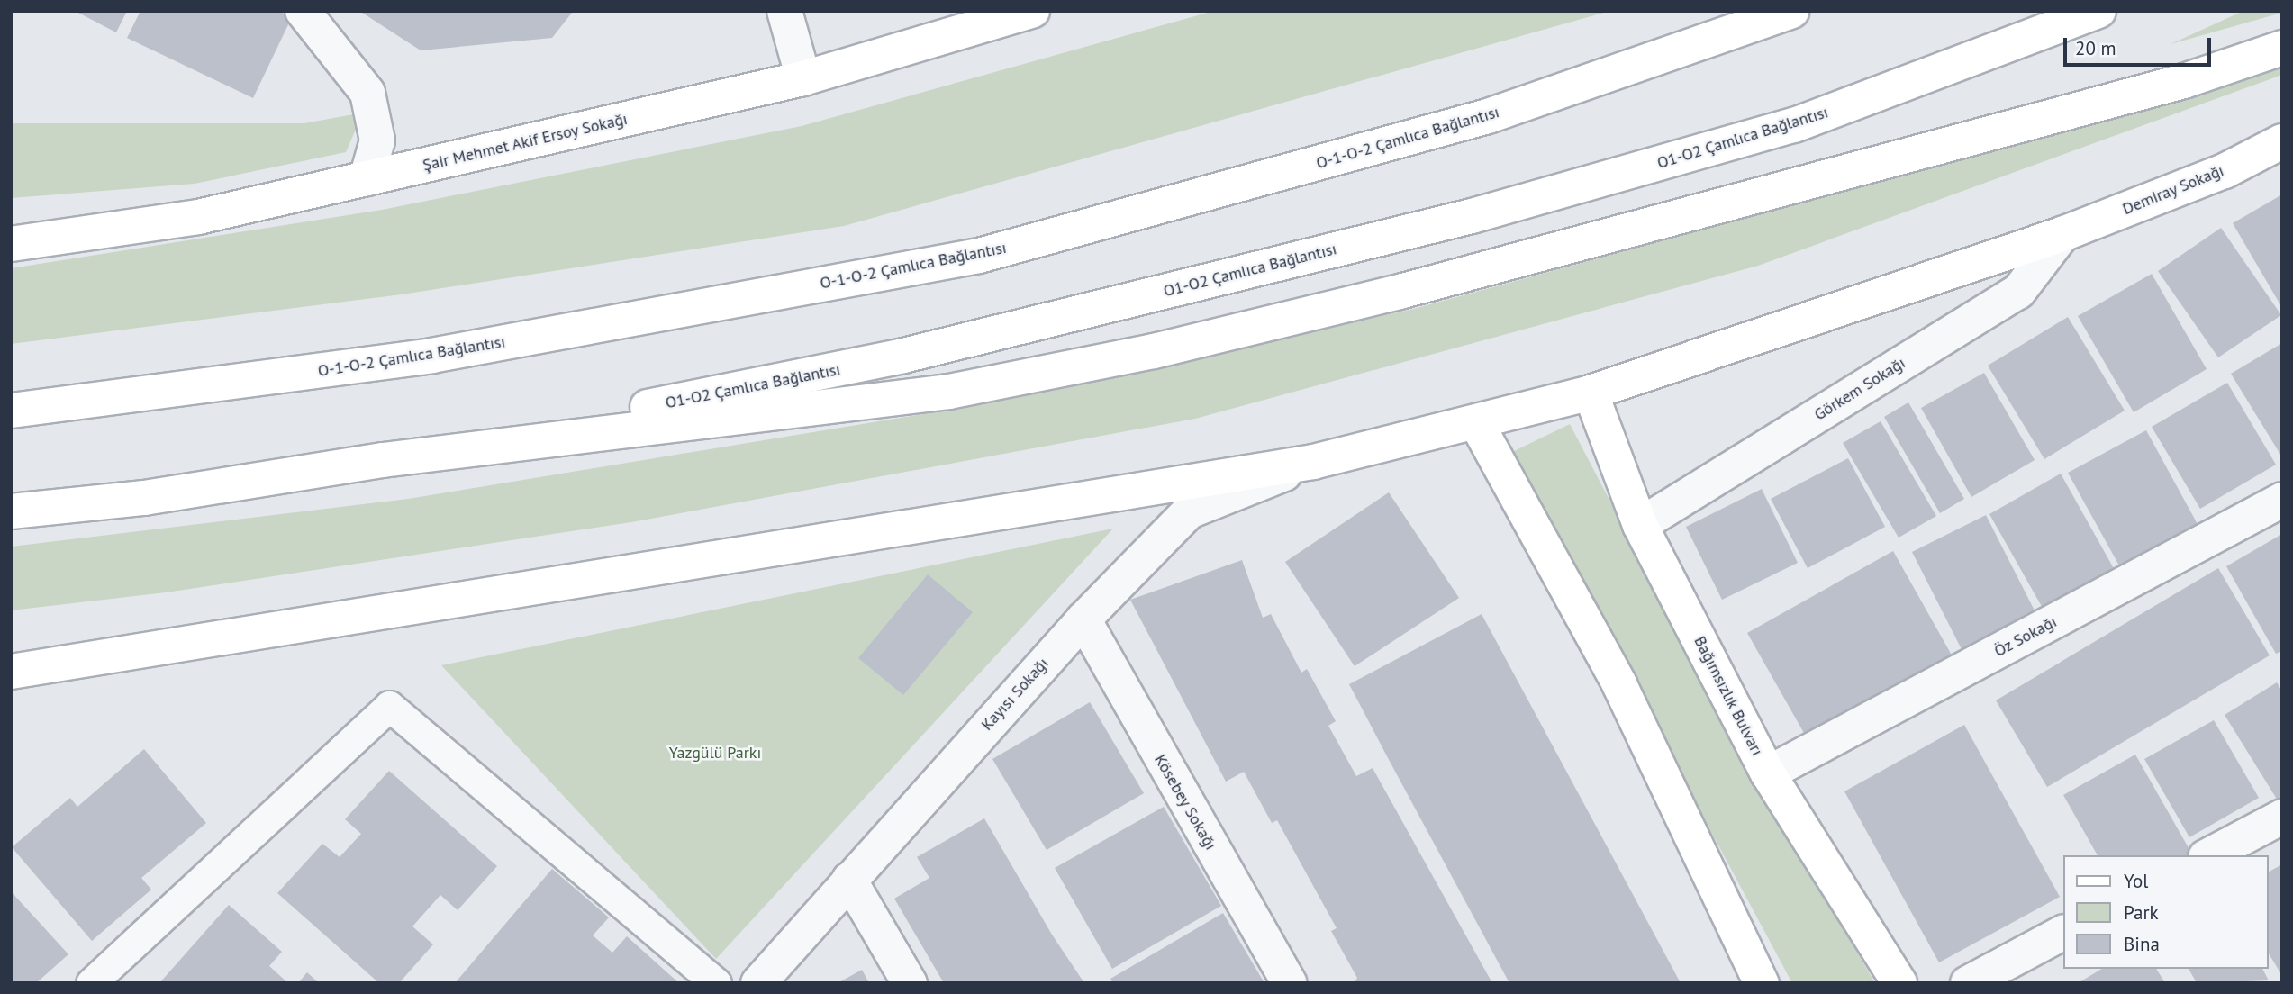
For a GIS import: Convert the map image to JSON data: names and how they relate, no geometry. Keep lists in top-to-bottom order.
{
  "streets": {
    "main road": [
      "O-1-O-2 Çamlıca Bağlantısı",
      "O1-O2 Çamlıca Bağlantısı",
      "Şair Mehmet Akif Ersoy Sokağı",
      "Demiray Sokağı",
      "Bağımsızlık Bulvarı"
    ],
    "street": [
      "Görkem Sokağı",
      "Öz Sokağı",
      "Kayısı Sokağı",
      "Kösebey Sokağı"
    ]
  },
  "crossings": [
    ["Demiray Sokağı", "Görkem Sokağı"],
    ["Demiray Sokağı", "Kayısı Sokağı"],
    ["Demiray Sokağı", "Bağımsızlık Bulvarı"],
    ["Görkem Sokağı", "Bağımsızlık Bulvarı"],
    ["Öz Sokağı", "Bağımsızlık Bulvarı"],
    ["Kayısı Sokağı", "Kösebey Sokağı"]
  ],
  "parks": ["Yazgülü Parkı"],
  "legend": ["Yol", "Park", "Bina"],
  "scale_bar": "20 m"
}
